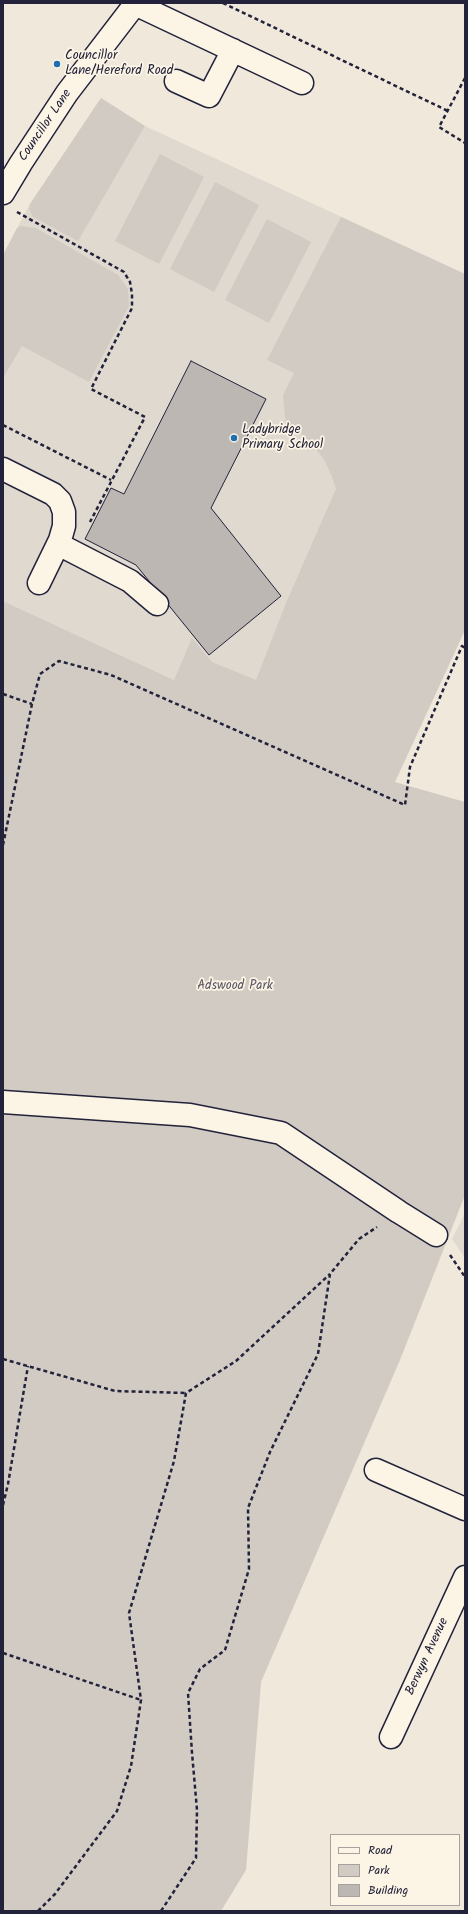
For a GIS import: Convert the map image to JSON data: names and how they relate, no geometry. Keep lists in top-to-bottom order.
{
  "streets": {
    "street": ["Councillor Lane", "Berwyn Avenue"]
  },
  "parks": ["Adswood Park"],
  "places": ["Councillor Lane/Hereford Road", "Ladybridge Primary School"],
  "legend": ["Road", "Park", "Building"]
}
